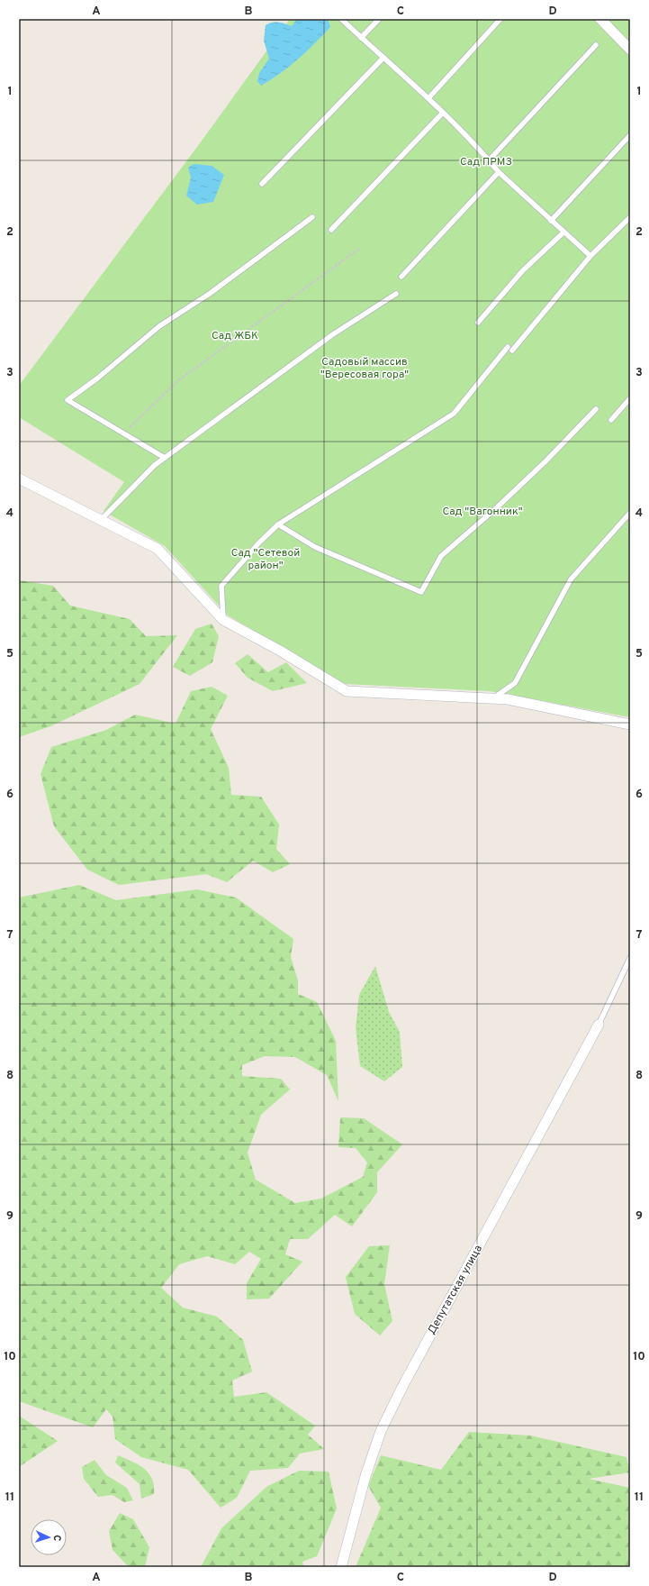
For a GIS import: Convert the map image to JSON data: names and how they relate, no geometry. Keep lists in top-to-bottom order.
{
  "streets": {
    "street": ["Депутатская улица"]
  },
  "parks": [
    "Сад ПРМЗ",
    "Сад ЖБК",
    "Садовый массив \"Вересовая гора\"",
    "Сад \"Вагонник\"",
    "Сад \"Сетевой район\""
  ],
  "north": "right",
  "grid": {
    "columns": [
      "A",
      "B",
      "C",
      "D"
    ],
    "rows": [
      "1",
      "2",
      "3",
      "4",
      "5",
      "6",
      "7",
      "8",
      "9",
      "10",
      "11"
    ]
  }
}
